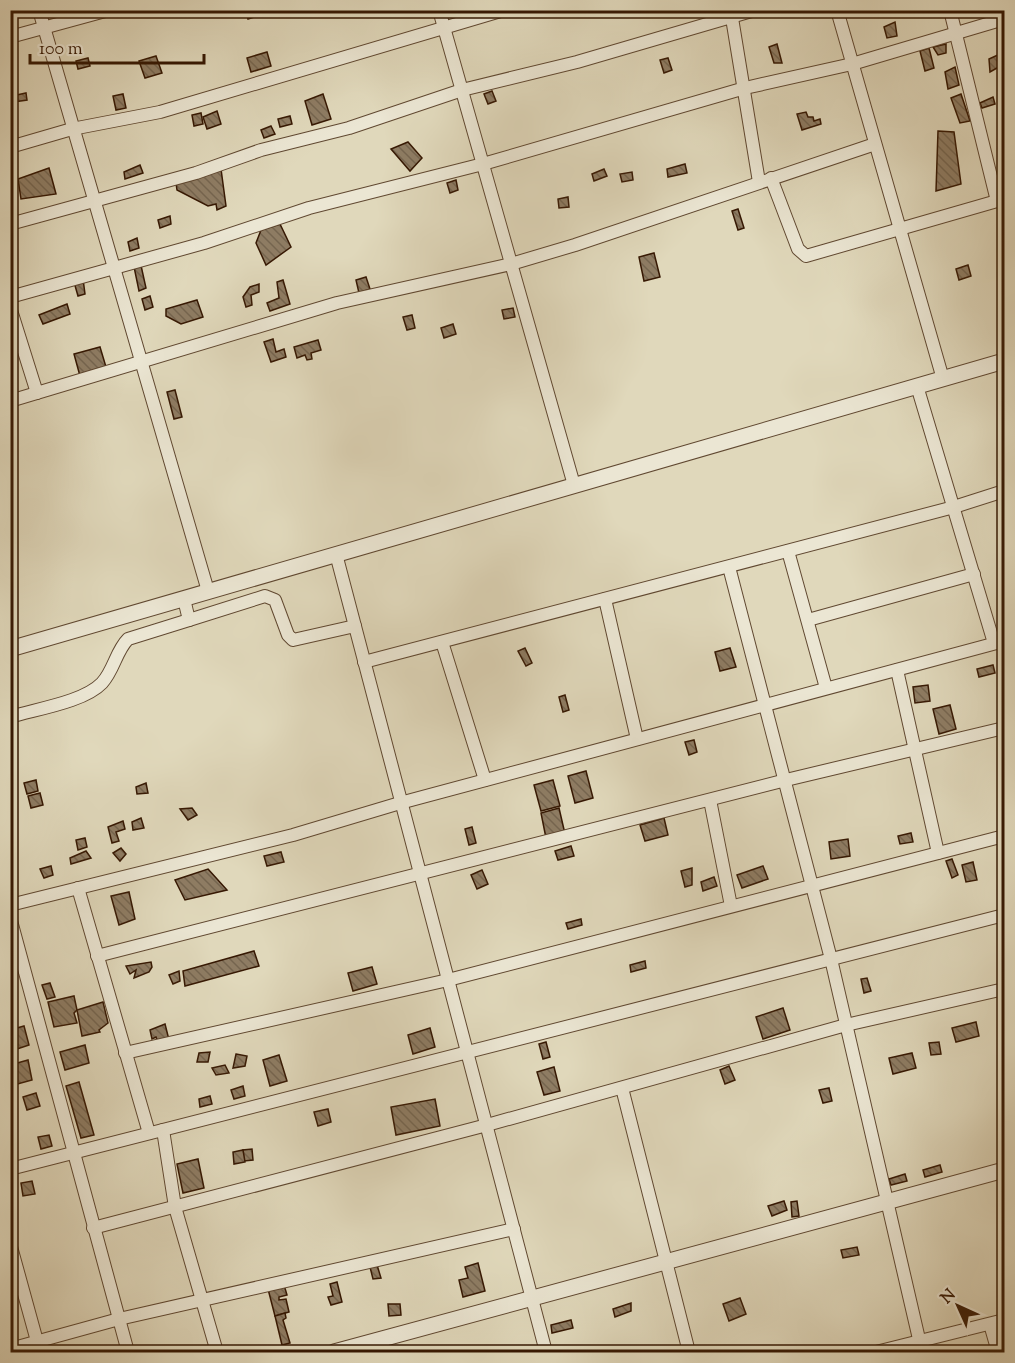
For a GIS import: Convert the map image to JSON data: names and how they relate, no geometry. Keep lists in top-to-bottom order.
{
  "scale_bar": "100 m",
  "north": "top left"
}
